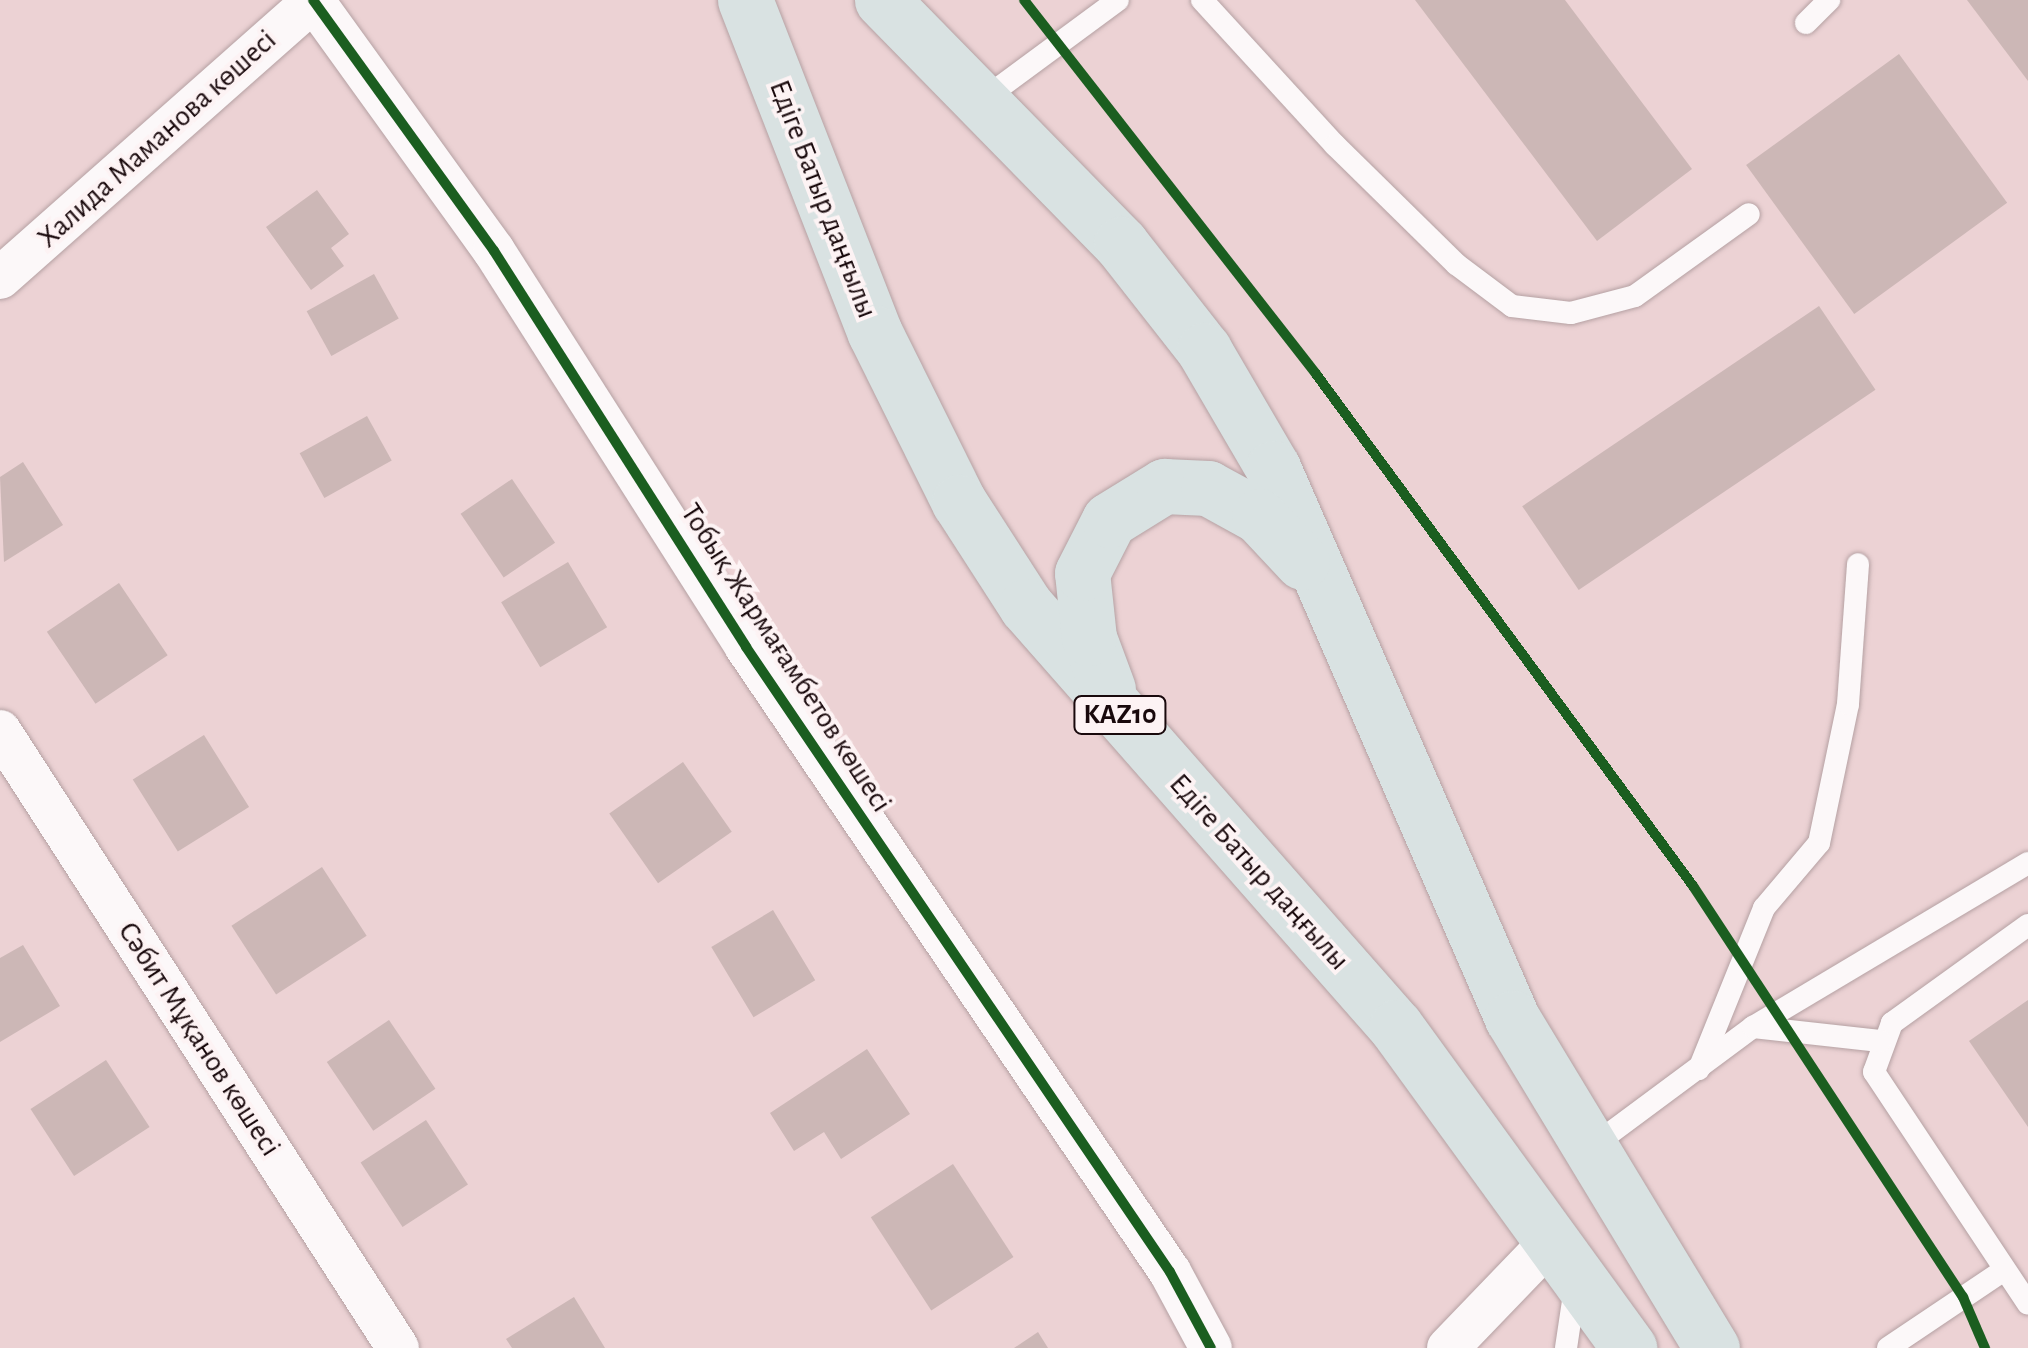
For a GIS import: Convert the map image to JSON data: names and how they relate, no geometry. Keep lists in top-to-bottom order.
{
  "streets": {
    "main road": ["Едіге Батыр даңғылы", "KAZ10"],
    "street": ["Халида Маманова көшесі", "Тобық Жармағамбетов көшесі", "Сәбит Мұқанов көшесі"]
  },
  "crossings": [
    ["Халида Маманова көшесі", "Тобық Жармағамбетов көшесі"]
  ]
}
